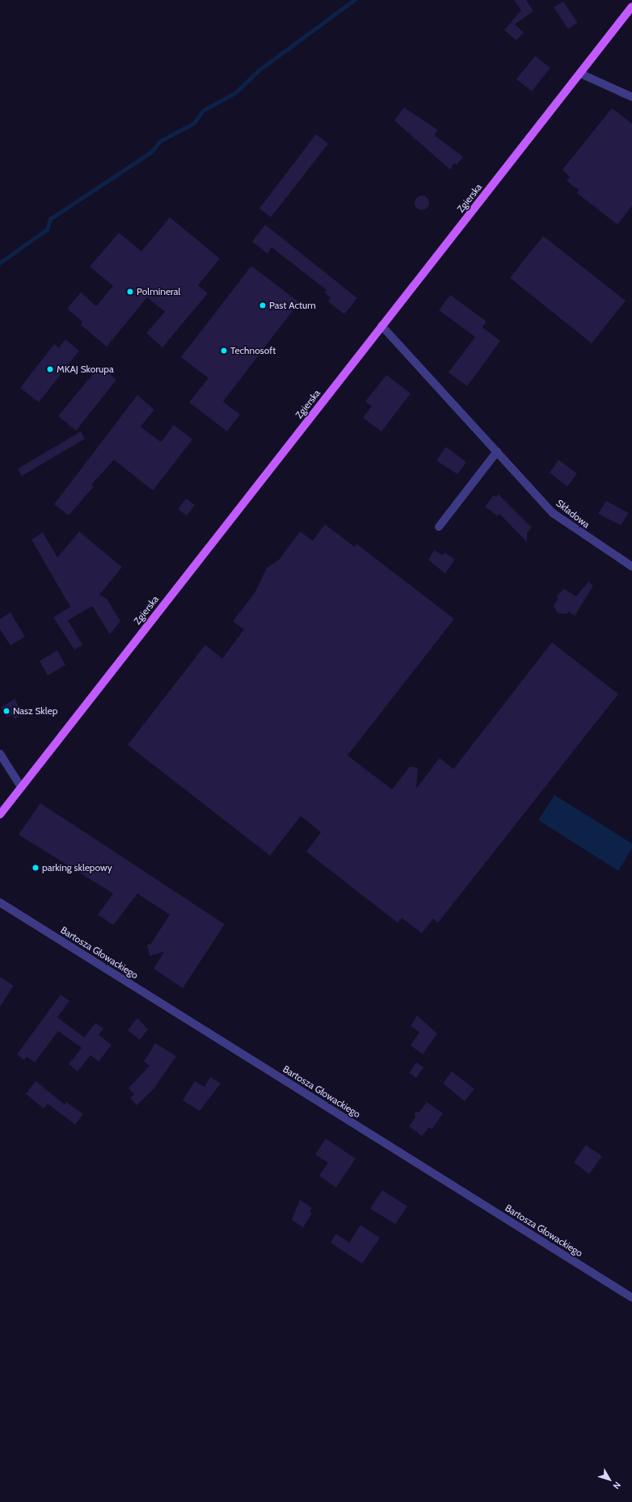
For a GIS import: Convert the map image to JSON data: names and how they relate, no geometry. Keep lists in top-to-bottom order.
{
  "streets": {
    "main road": ["Zgierska"],
    "street": ["Składowa", "Bartosza Głowackiego"]
  },
  "crossings": [
    ["Zgierska", "Składowa"]
  ],
  "places": [
    "Polmineral",
    "Past Actum",
    "Technosoft",
    "MKAJ Skorupa",
    "Nasz Sklep",
    "parking sklepowy"
  ],
  "north": "bottom right"
}
